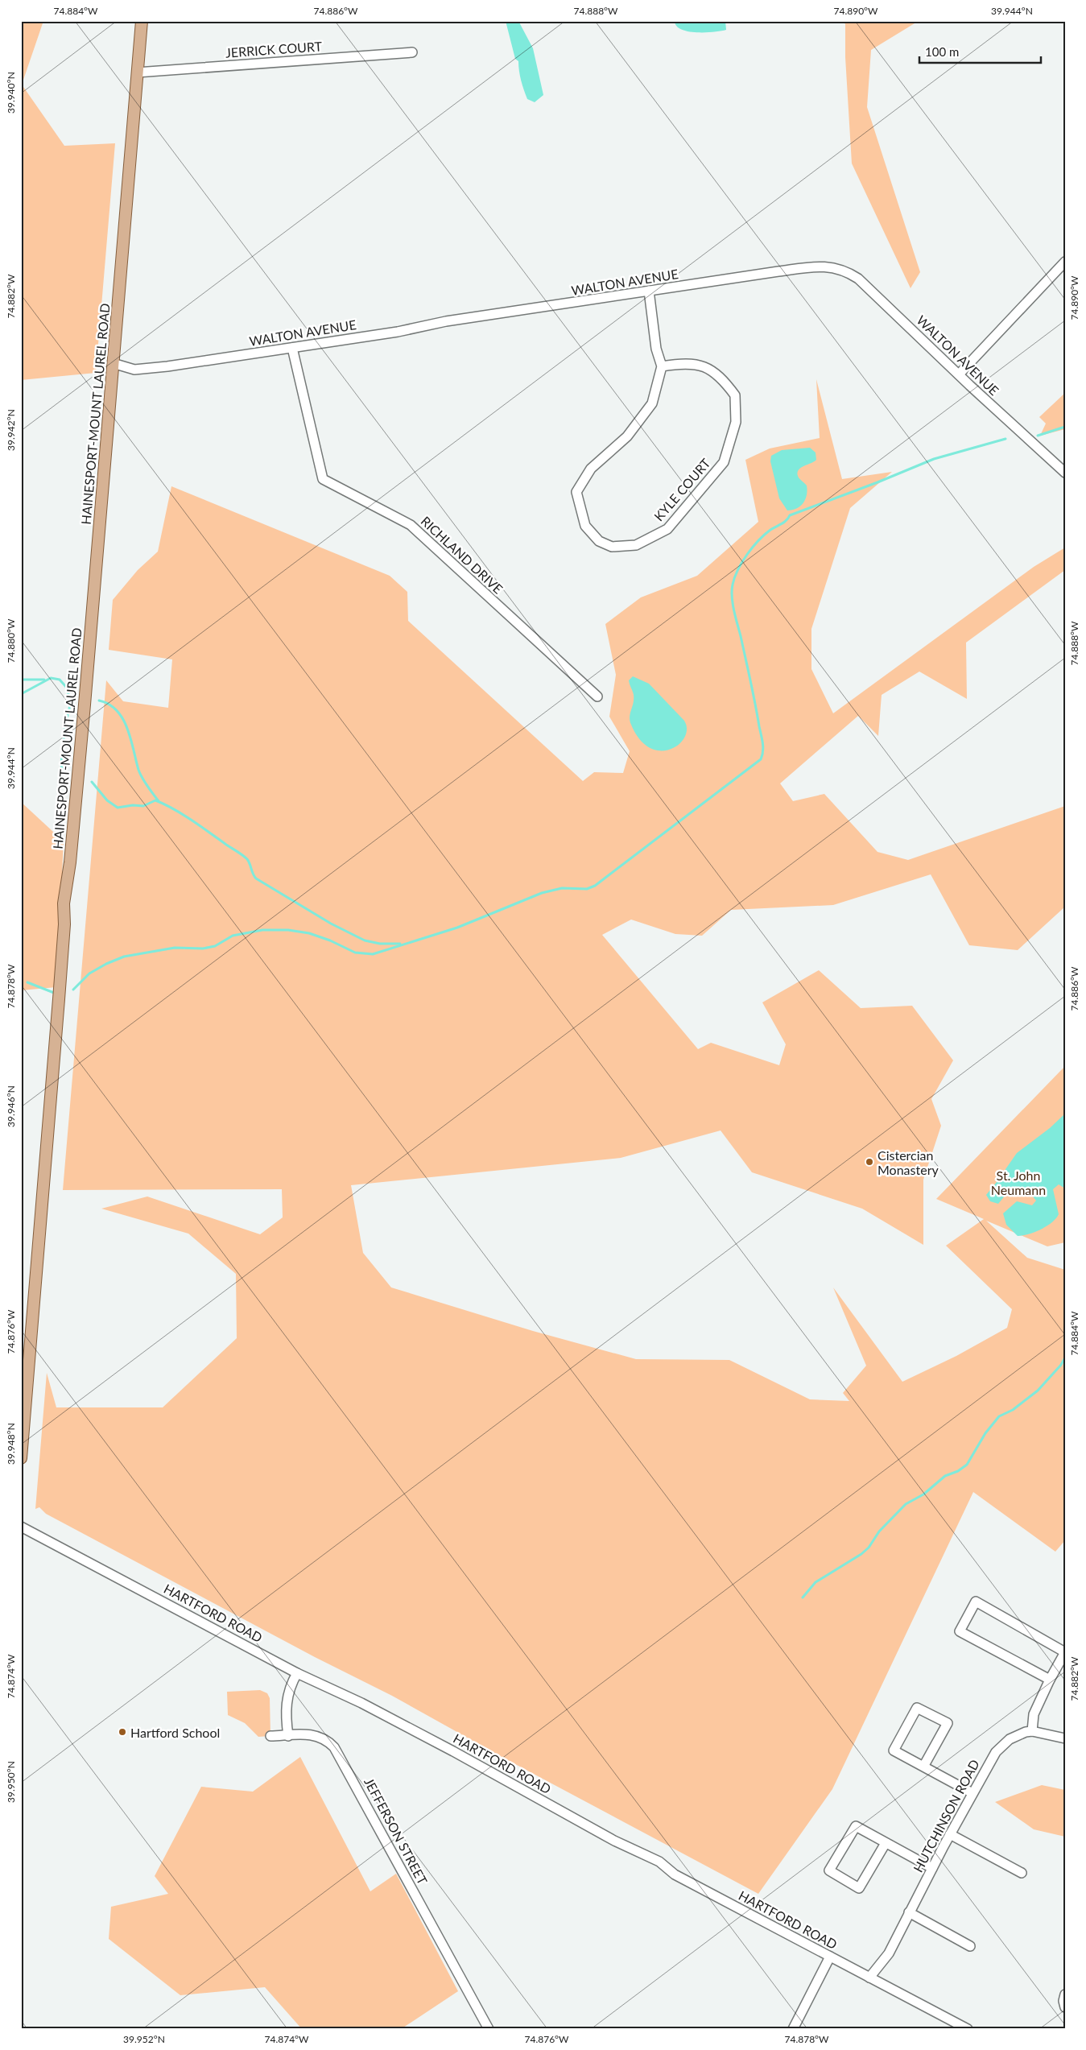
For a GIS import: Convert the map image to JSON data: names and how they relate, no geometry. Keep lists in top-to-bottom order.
{
  "streets": {
    "main road": ["HAINESPORT-MOUNT LAUREL ROAD"],
    "street": [
      "JERRICK COURT",
      "WALTON AVENUE",
      "KYLE COURT",
      "RICHLAND DRIVE",
      "HARTFORD ROAD",
      "HUTCHINSON ROAD",
      "JEFFERSON STREET"
    ]
  },
  "crossings": [
    ["JERRICK COURT", "HAINESPORT-MOUNT LAUREL ROAD"],
    ["WALTON AVENUE", "HAINESPORT-MOUNT LAUREL ROAD"],
    ["WALTON AVENUE", "RICHLAND DRIVE"],
    ["HARTFORD ROAD", "HUTCHINSON ROAD"]
  ],
  "parks": ["St. John Neumann"],
  "places": ["Cistercian Monastery", "Hartford School"],
  "scale_bar": "100 m",
  "coordinates": [
    "74.884°W",
    "74.886°W",
    "74.888°W",
    "74.890°W",
    "39.944°N",
    "39.940°N",
    "74.882°W",
    "39.942°N",
    "74.880°W",
    "74.878°W",
    "39.946°N",
    "74.876°W",
    "39.948°N",
    "74.874°W",
    "39.950°N",
    "39.952°N"
  ]
}
